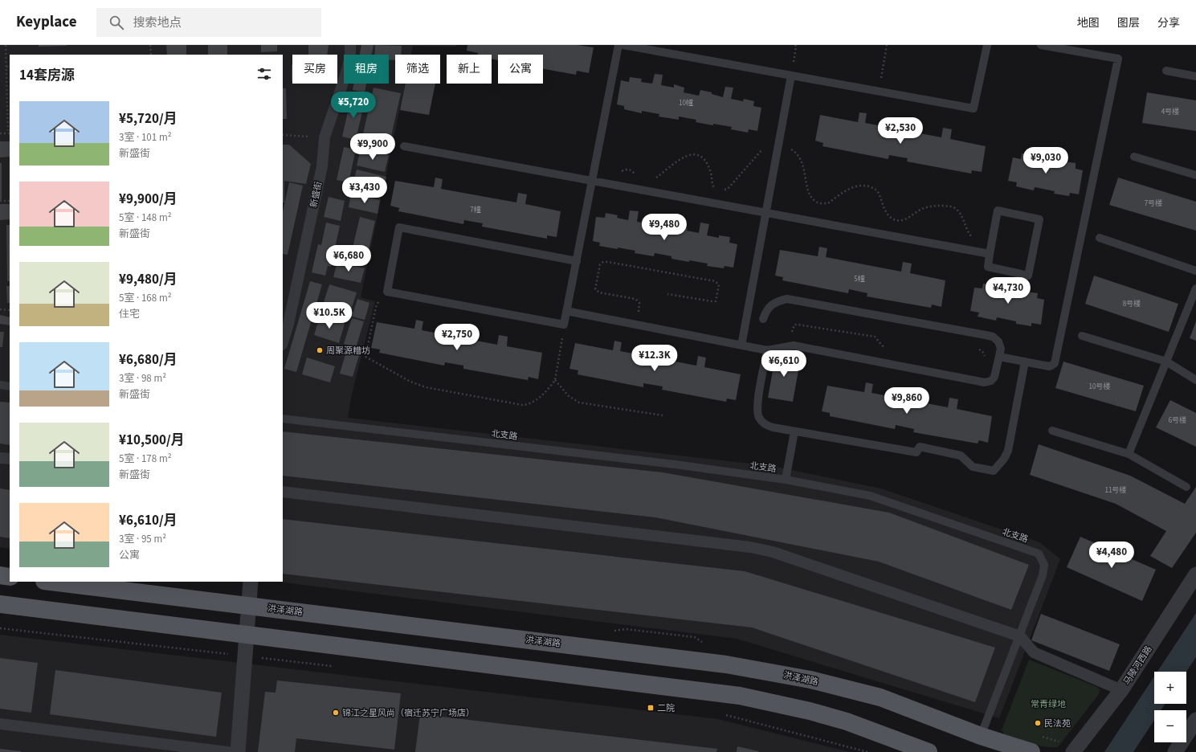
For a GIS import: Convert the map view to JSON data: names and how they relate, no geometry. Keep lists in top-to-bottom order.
{
  "streets": {
    "main road": ["洪泽湖路"],
    "street": ["新盛街", "马陵河西路"],
    "lane": ["北支路"]
  },
  "crossings": [
    ["北支路", "洪泽湖路"]
  ],
  "parks": ["常青绿地"],
  "places": {
    "other": ["周聚源糟坊", "锦江之星风尚（宿迁苏宁广场店）", "民法苑"],
    "transit": ["二院"]
  },
  "house_numbers": [
    "10幢",
    "4号楼",
    "7号楼",
    "7幢",
    "5幢",
    "8号楼",
    "10号楼",
    "6号楼",
    "11号楼"
  ],
  "page": {
    "header": "Keyplace",
    "search": "搜索地点",
    "nav": ["地图", "图层", "分享"],
    "chip": [
      "买房",
      "租房",
      "筛选",
      "新上",
      "公寓"
    ],
    "heading": "14套房源",
    "price": [
      "¥5,720",
      "¥2,530",
      "¥9,900",
      "¥9,030",
      "¥3,430",
      "¥9,480",
      "¥6,680",
      "¥4,730",
      "¥10.5K",
      "¥2,750",
      "¥12.3K",
      "¥6,610",
      "¥9,860",
      "¥4,480"
    ],
    "list": [
      {
        "name": "¥5,720/月",
        "note": "3室 · 101 m² · 新盛街"
      },
      {
        "name": "¥9,900/月",
        "note": "5室 · 148 m² · 新盛街"
      },
      {
        "name": "¥9,480/月",
        "note": "5室 · 168 m² · 住宅"
      },
      {
        "name": "¥6,680/月",
        "note": "3室 · 98 m² · 新盛街"
      },
      {
        "name": "¥10,500/月",
        "note": "5室 · 178 m² · 新盛街"
      },
      {
        "name": "¥6,610/月",
        "note": "3室 · 95 m² · 公寓"
      }
    ],
    "map_buttons": ["+", "−"]
  }
}
